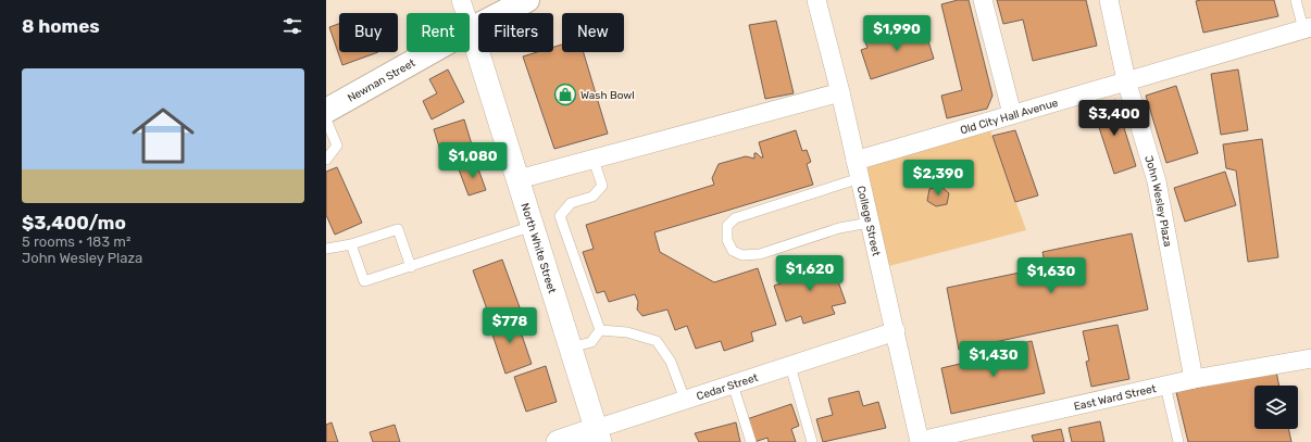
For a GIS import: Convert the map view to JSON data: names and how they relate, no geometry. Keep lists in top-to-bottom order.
{
  "streets": {
    "main road": ["Newnan Street"],
    "street": [
      "Old City Hall Avenue",
      "John Wesley Plaza",
      "College Street",
      "North White Street",
      "Cedar Street",
      "East Ward Street"
    ]
  },
  "crossings": [
    ["Newnan Street", "North White Street"],
    ["Old City Hall Avenue", "John Wesley Plaza"],
    ["Old City Hall Avenue", "College Street"],
    ["John Wesley Plaza", "East Ward Street"],
    ["College Street", "Cedar Street"],
    ["College Street", "East Ward Street"],
    ["North White Street", "Cedar Street"]
  ],
  "places": {
    "shop": ["Wash Bowl"]
  },
  "page": {
    "heading": "8 homes",
    "chip": [
      "Buy",
      "Rent",
      "Filters",
      "New"
    ],
    "price": [
      "$1,990",
      "$3,400",
      "$1,080",
      "$2,390",
      "$1,620",
      "$1,630",
      "$778",
      "$1,430"
    ],
    "list": [
      {
        "name": "$3,400/mo",
        "note": "5 rooms · 183 m² · John Wesley Plaza"
      }
    ]
  }
}
